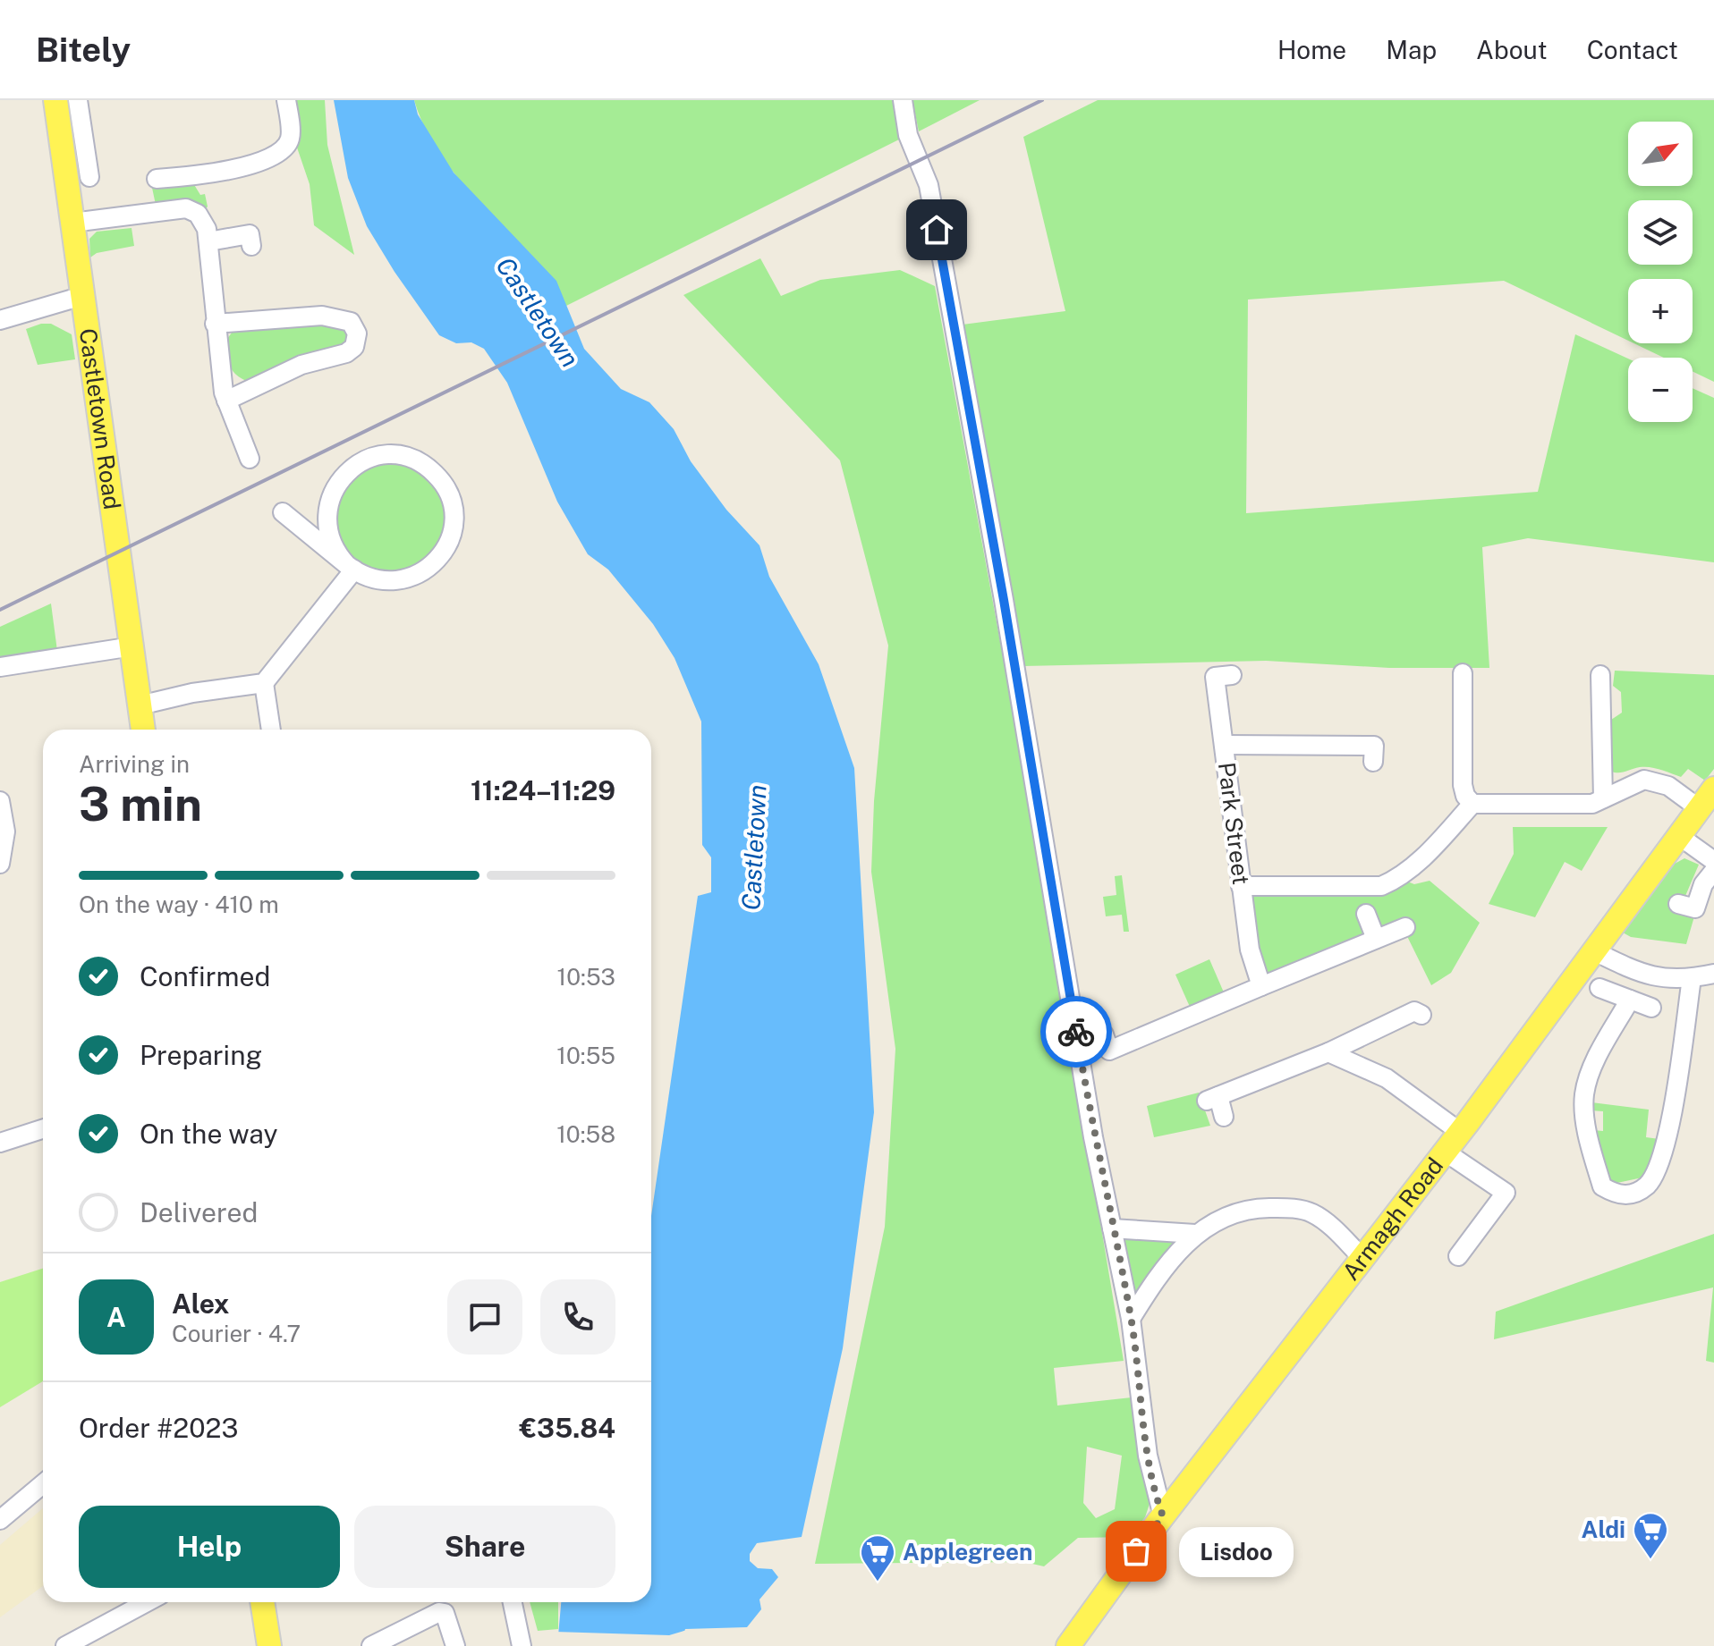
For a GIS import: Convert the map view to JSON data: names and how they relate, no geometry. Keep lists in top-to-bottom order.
{
  "streets": {
    "main road": ["Castletown Road", "Armagh Road"],
    "street": ["Park Street"]
  },
  "water": ["Castletown"],
  "places": {
    "other": ["Lisdoo"],
    "supermarket": ["Aldi", "Applegreen"]
  },
  "north": "top right",
  "page": {
    "header": "Bitely",
    "nav": [
      "Home",
      "Map",
      "About",
      "Contact"
    ],
    "map_buttons": ["+", "−"],
    "heading": ["3 min", "Arriving in", "11:24–11:29"],
    "panel": [
      "Alex",
      "Courier · 4.7",
      "Order #2023",
      "€35.84"
    ],
    "bar": "On the way · 410 m",
    "list": [
      ["Confirmed", "10:53"],
      ["Preparing", "10:55"],
      ["On the way", "10:58"],
      "Delivered"
    ],
    "round": "A",
    "buttons": ["Help", "Share"],
    "bubble": "Lisdoo"
  }
}
